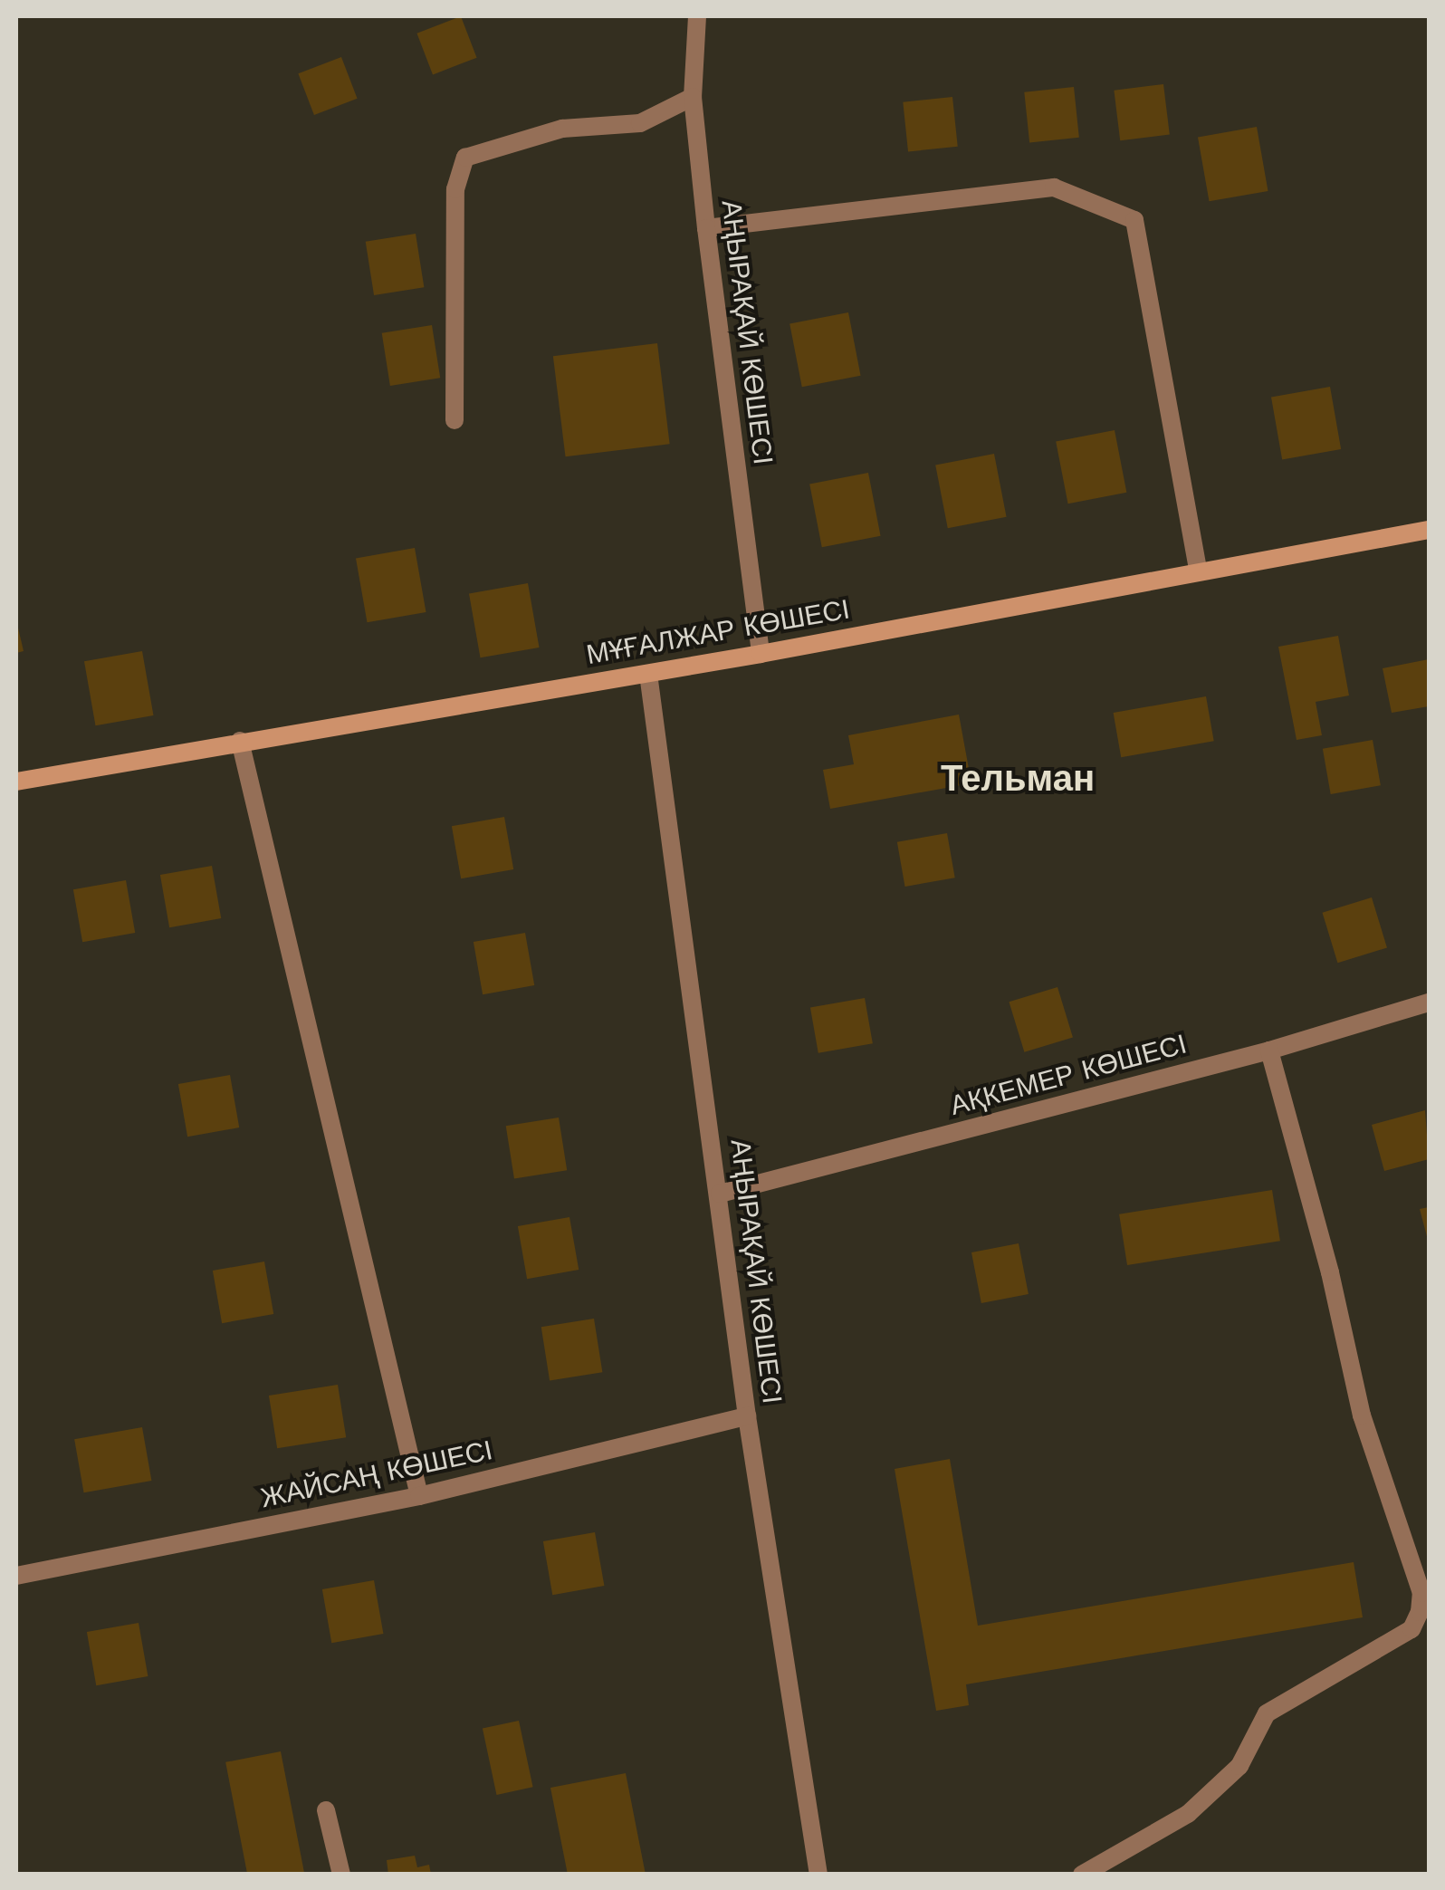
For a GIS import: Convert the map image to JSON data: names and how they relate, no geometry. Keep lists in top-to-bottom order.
{
  "streets": {
    "street": [
      "АҢЫРАҚАЙ КӨШЕСІ",
      "МҰҒАЛЖАР КӨШЕСІ",
      "АҚКЕМЕР КӨШЕСІ",
      "ЖАЙСАҢ КӨШЕСІ"
    ]
  },
  "crossings": [
    ["АҢЫРАҚАЙ КӨШЕСІ", "МҰҒАЛЖАР КӨШЕСІ"],
    ["АҢЫРАҚАЙ КӨШЕСІ", "АҚКЕМЕР КӨШЕСІ"],
    ["АҢЫРАҚАЙ КӨШЕСІ", "ЖАЙСАҢ КӨШЕСІ"]
  ],
  "districts": ["Тельман"]
}
